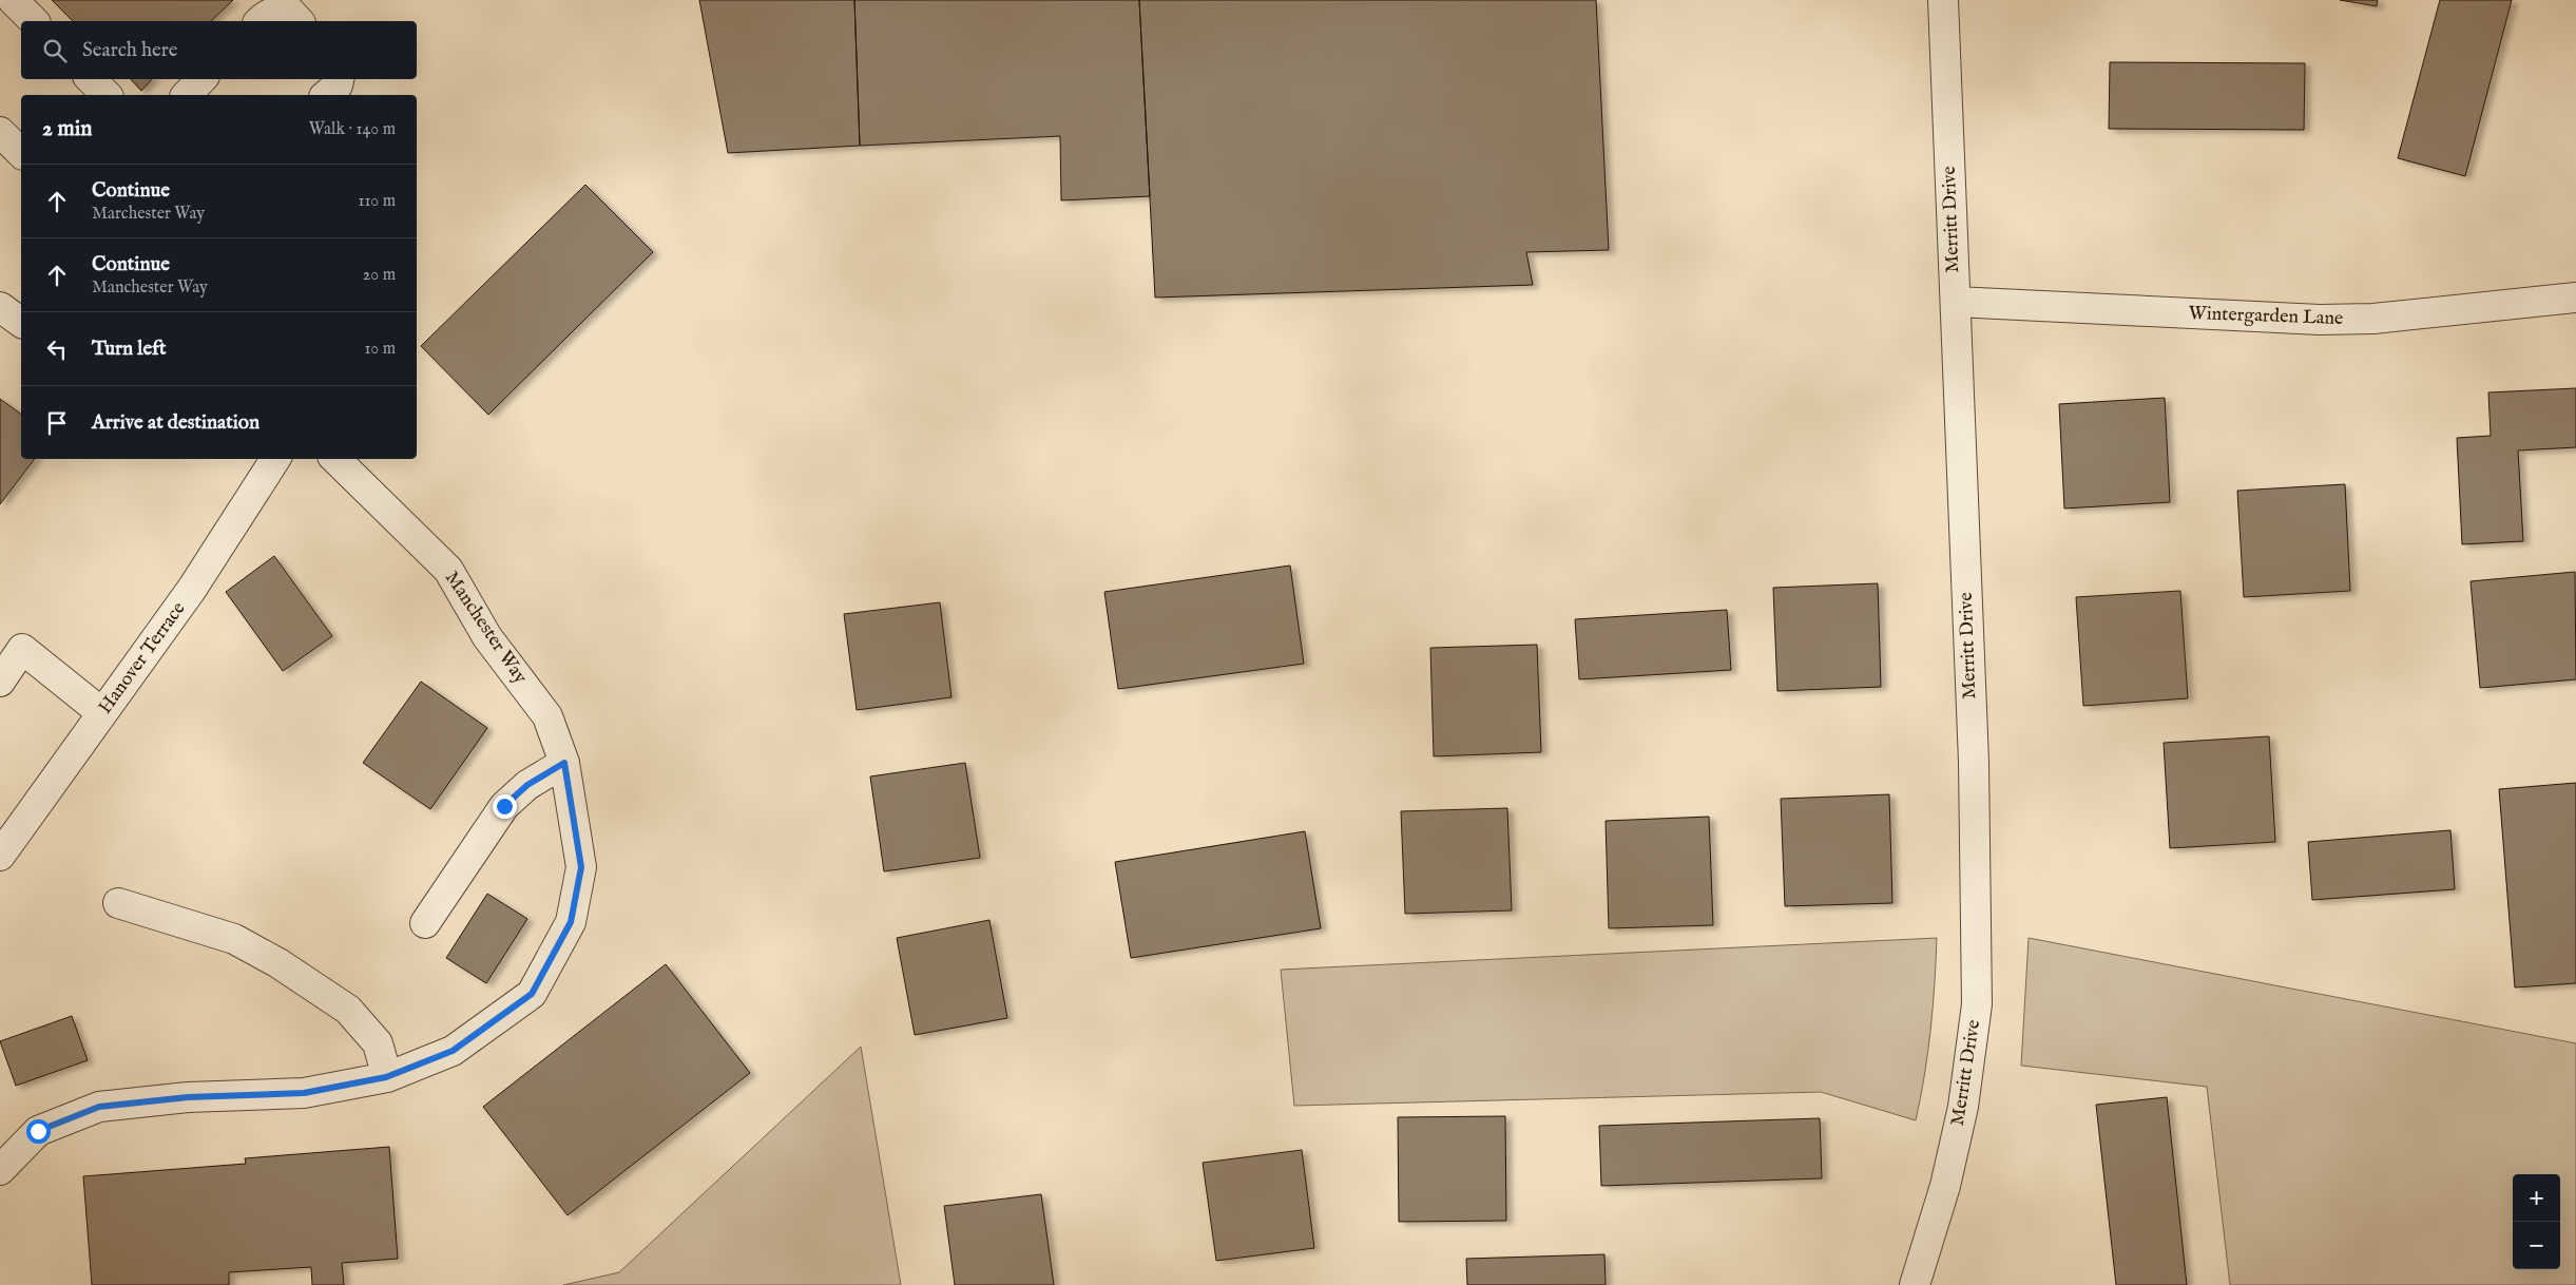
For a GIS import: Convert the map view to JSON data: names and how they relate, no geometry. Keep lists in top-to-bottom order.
{
  "streets": {
    "street": [
      "Merritt Drive",
      "Wintergarden Lane",
      "Manchester Way",
      "Hanover Terrace"
    ]
  },
  "crossings": [
    ["Merritt Drive", "Wintergarden Lane"]
  ],
  "page": {
    "search": "Search here",
    "heading": ["2 min", "Walk · 140 m"],
    "list": [
      ["Continue", "Marchester Way", "110 m"],
      ["Continue", "Manchester Way", "20 m"],
      ["Turn left", "10 m"],
      "Arrive at destination"
    ],
    "map_buttons": ["+", "−"]
  }
}
